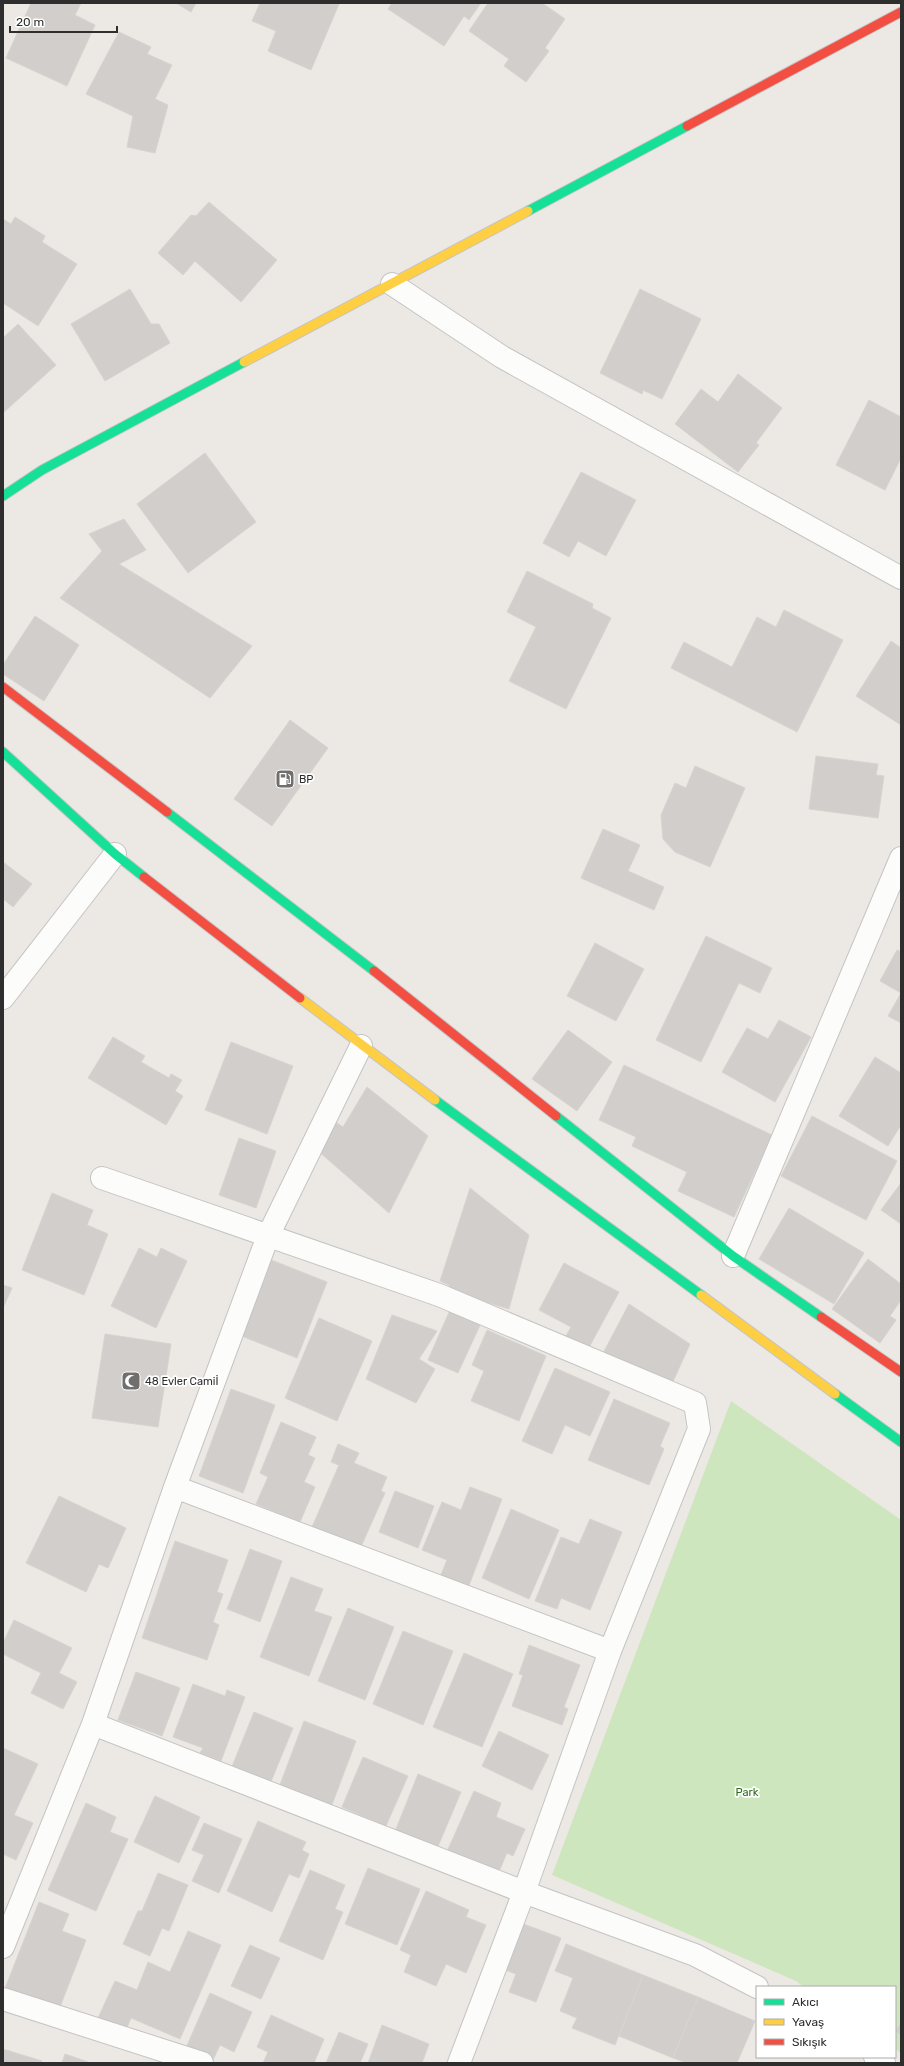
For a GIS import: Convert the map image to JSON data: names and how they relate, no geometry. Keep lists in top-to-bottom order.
{
  "parks": ["Park"],
  "places": {
    "fuel station": ["BP"],
    "mosque": ["48 Evler Camiİ"]
  },
  "legend": ["Akıcı", "Yavaş", "Sıkışık"],
  "scale_bar": "20 m"
}
